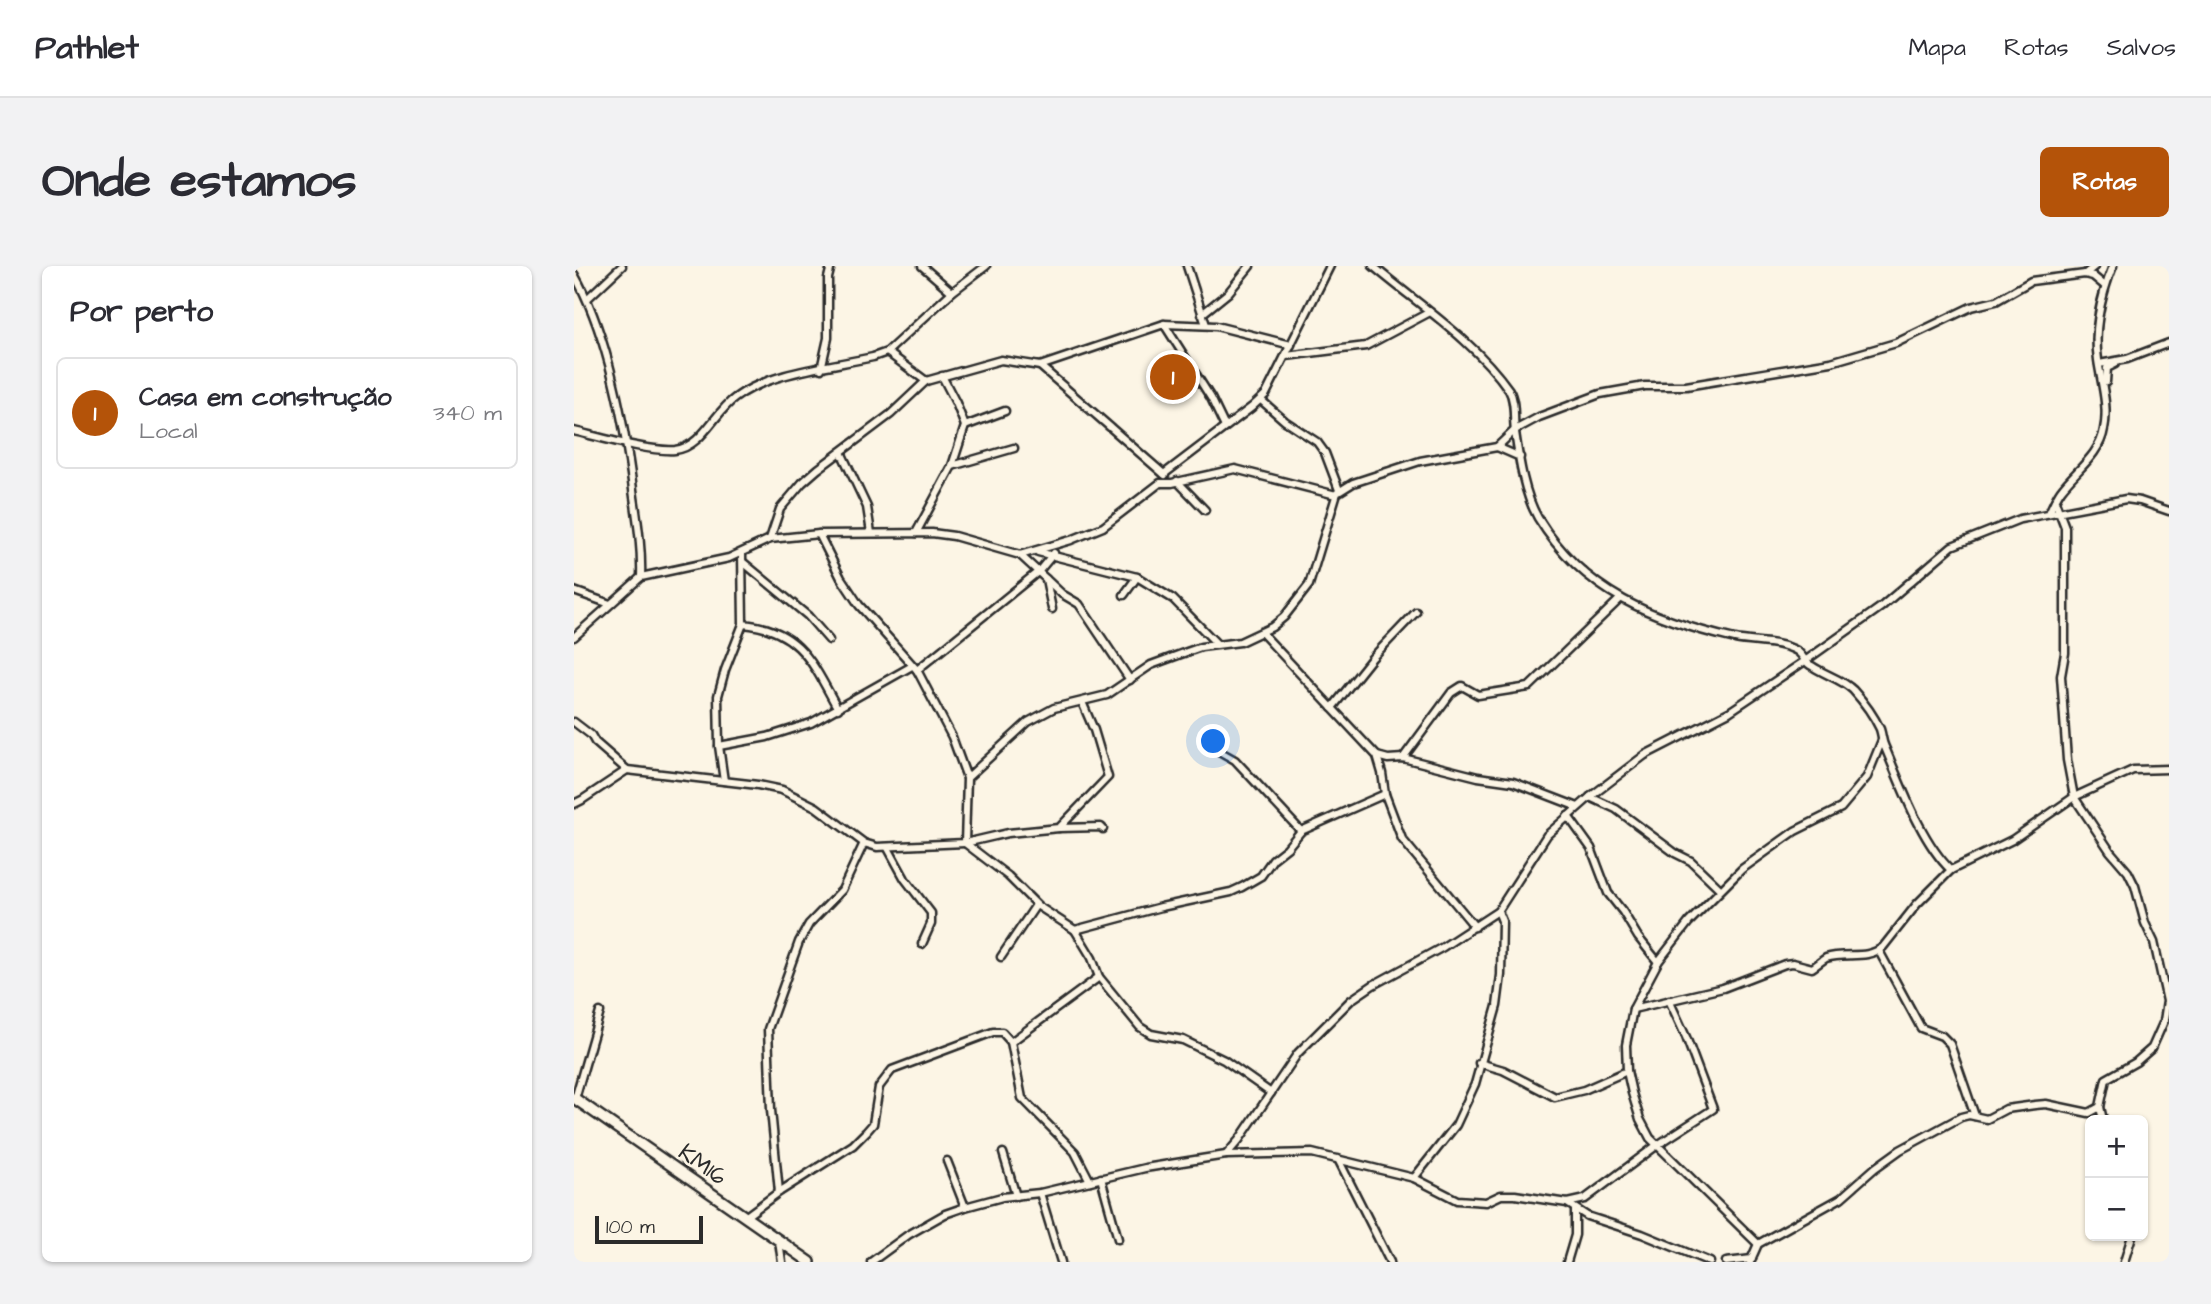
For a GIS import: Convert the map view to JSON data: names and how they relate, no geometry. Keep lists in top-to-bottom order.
{
  "streets": {
    "street": ["KM16"]
  },
  "scale_bar": "100 m",
  "page": {
    "header": "Pathlet",
    "nav": ["Mapa", "Rotas", "Salvos"],
    "buttons": "Rotas",
    "title": "Onde estamos",
    "heading": "Por perto",
    "pins": "1",
    "list": [
      {
        "mark": "1",
        "name": "Casa em construção",
        "note": "Local",
        "value": "340 m"
      }
    ],
    "map_buttons": ["+", "−"],
    "scale": "100 m"
  }
}
